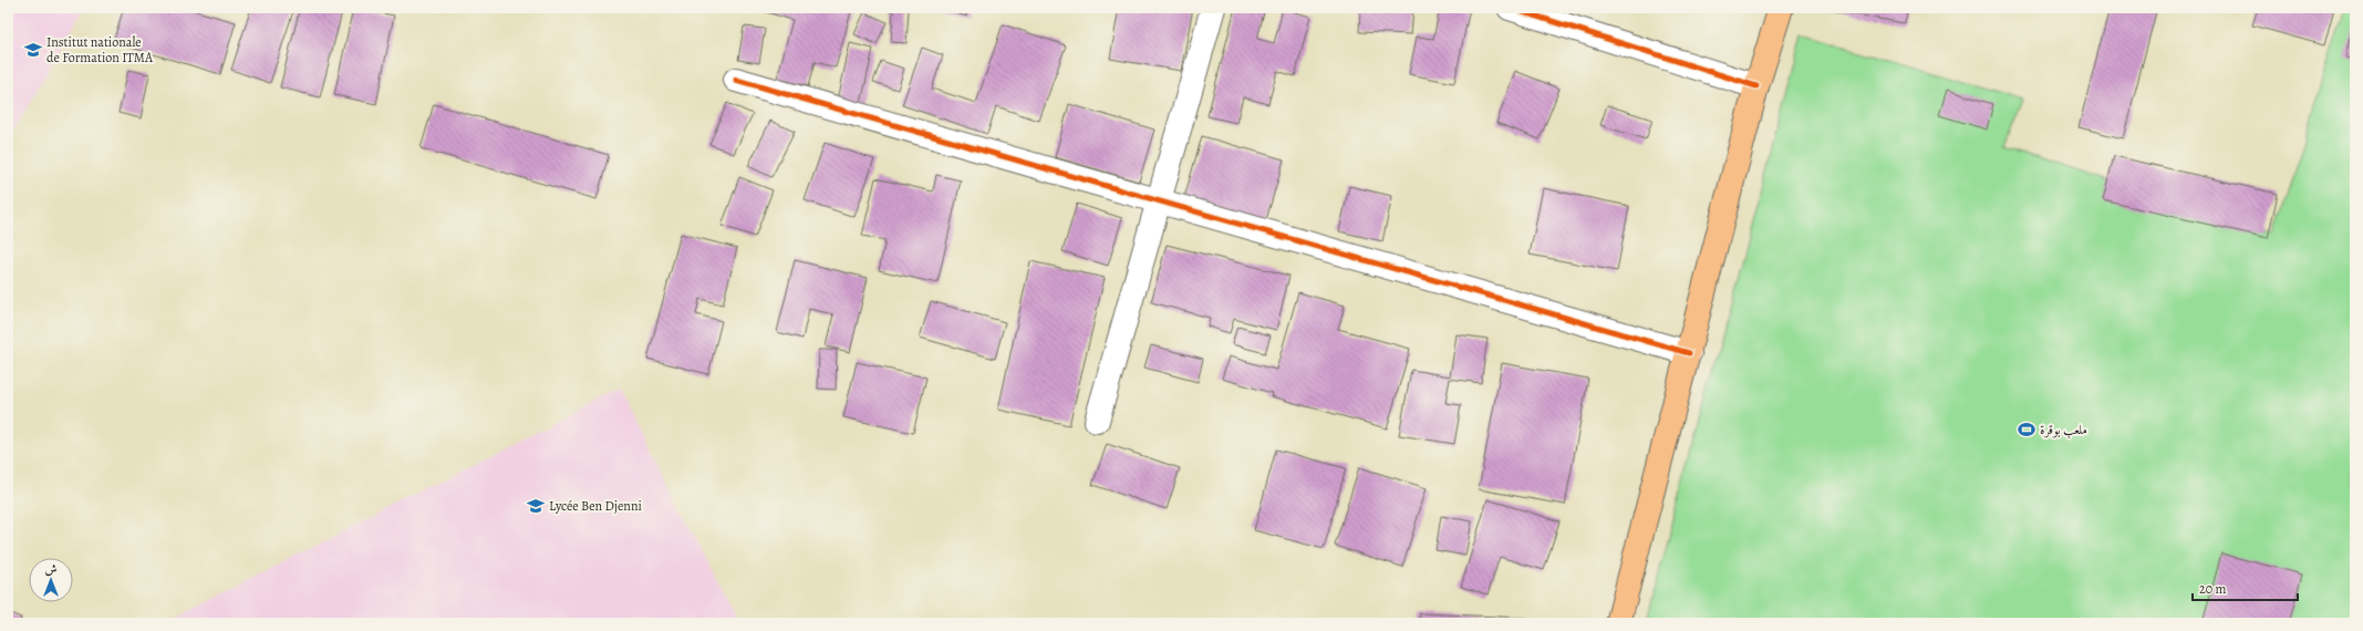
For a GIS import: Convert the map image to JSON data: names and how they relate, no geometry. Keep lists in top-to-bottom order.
{
  "places": {
    "school or university": ["Institut nationale de Formation ITMA", "Lycée Ben Djenni"],
    "sports": ["ملعب بوقرة"]
  },
  "scale_bar": "20 m",
  "north": "top"
}
